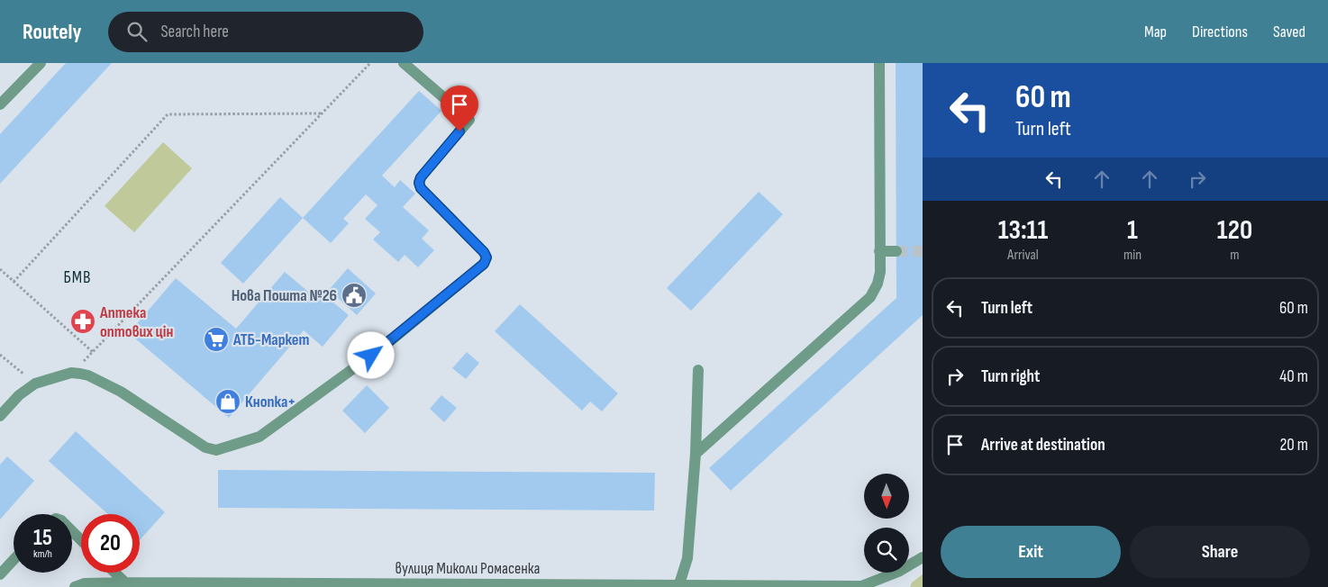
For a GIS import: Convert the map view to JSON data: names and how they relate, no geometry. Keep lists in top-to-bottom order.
{
  "streets": {
    "street": ["вулиця Миколи Ромасенка"]
  },
  "districts": ["БМВ"],
  "places": {
    "public building": ["Нова Пошта №26"],
    "pharmacy": ["Аптека оптових цін"],
    "supermarket": ["АТБ-Маркет"],
    "shop": ["Кнопка+"]
  },
  "north": "bottom",
  "page": {
    "header": "Routely",
    "search": "Search here",
    "nav": ["Map", "Directions", "Saved"],
    "turn": ["60 m", "Turn left"],
    "eta": [
      "13:11",
      "Arrival",
      "1",
      "min",
      "120",
      "m"
    ],
    "list": [
      {
        "name": "Turn left",
        "value": "60 m"
      },
      {
        "name": "Turn right",
        "value": "40 m"
      },
      {
        "name": "Arrive at destination",
        "value": "20 m"
      }
    ],
    "speed": "15 km/h",
    "limit": "20",
    "buttons": ["Exit", "Share"]
  }
}
